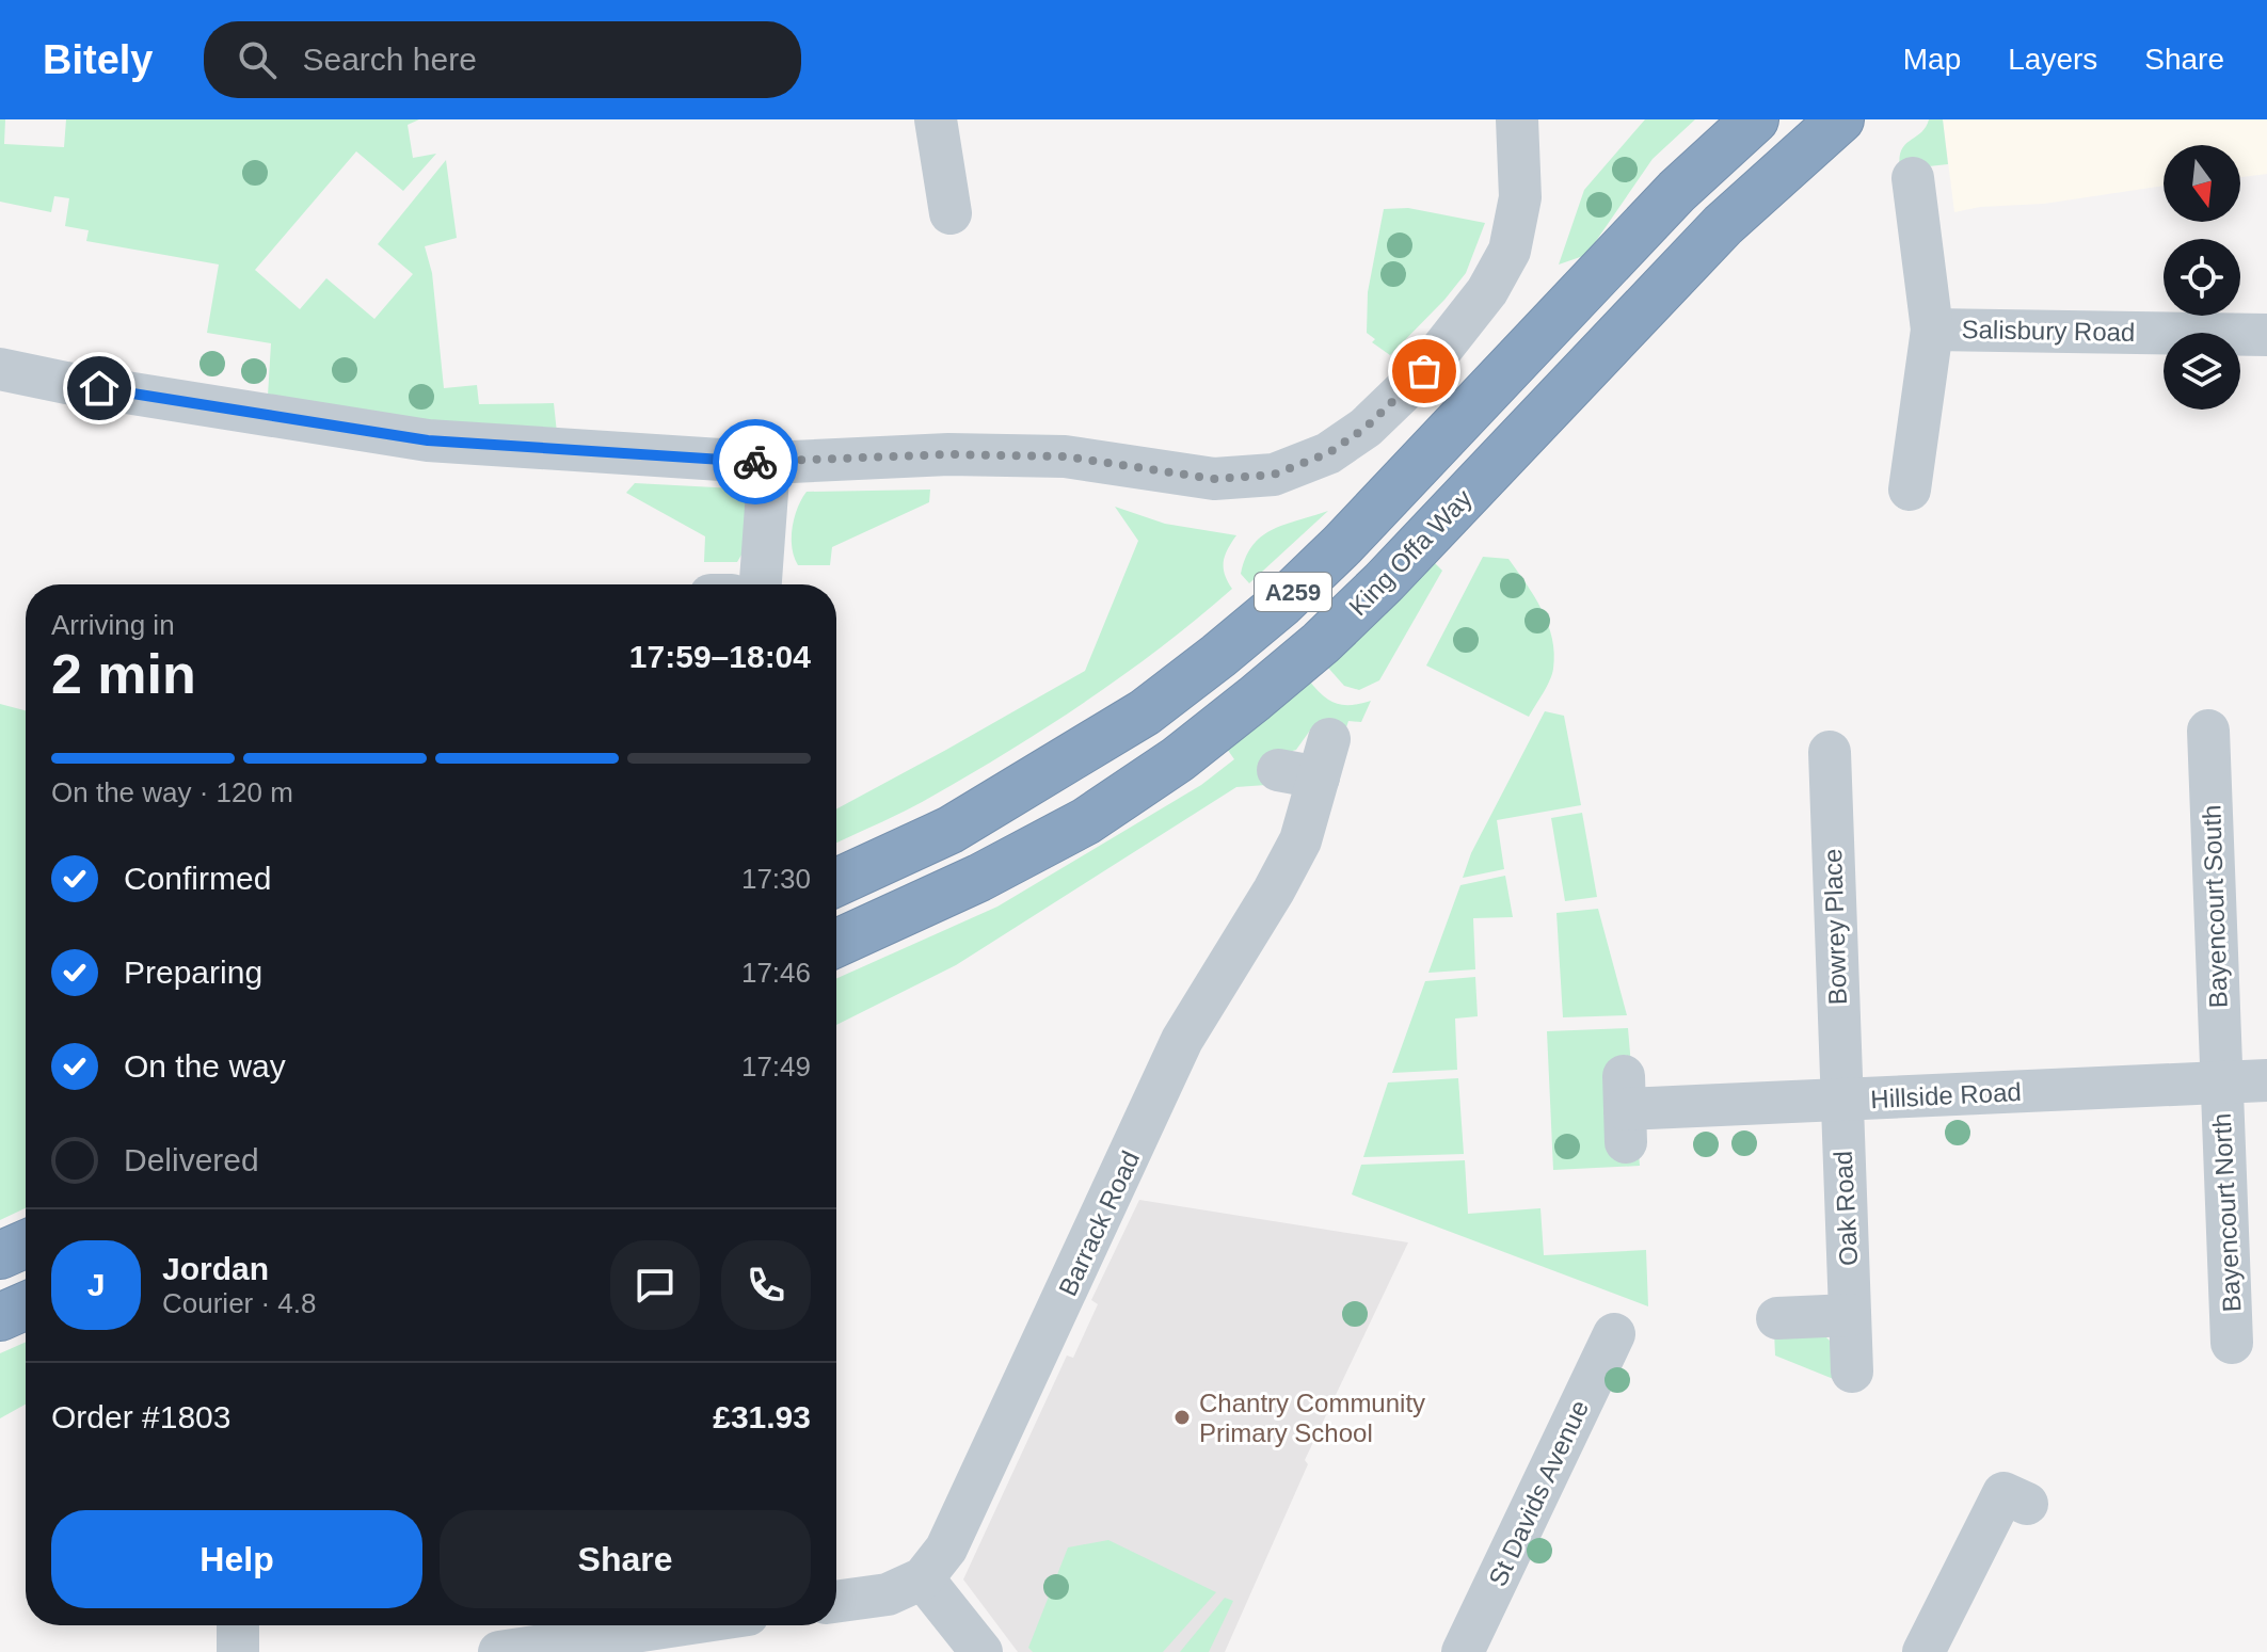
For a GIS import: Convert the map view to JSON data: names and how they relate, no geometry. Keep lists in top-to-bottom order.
{
  "streets": {
    "highway": ["King Offa Way", "A259"],
    "street": [
      "Salisbury Road",
      "Bayencourt South",
      "Bowrey Place",
      "Hillside Road",
      "Oak Road",
      "Bayencourt North",
      "Barrack Road",
      "St Davids Avenue"
    ]
  },
  "crossings": [
    ["Bayencourt South", "Hillside Road"],
    ["Bayencourt South", "Bayencourt North"],
    ["Bowrey Place", "Hillside Road"],
    ["Bowrey Place", "Oak Road"],
    ["Hillside Road", "Oak Road"],
    ["Hillside Road", "Bayencourt North"]
  ],
  "places": ["Chantry Community Primary School"],
  "north": "bottom",
  "page": {
    "header": "Bitely",
    "search": "Search here",
    "nav": ["Map", "Layers", "Share"],
    "heading": ["2 min", "Arriving in", "17:59–18:04"],
    "panel": [
      "Jordan",
      "Courier · 4.8",
      "Order #1803",
      "£31.93"
    ],
    "bar": "On the way · 120 m",
    "list": [
      ["Confirmed", "17:30"],
      ["Preparing", "17:46"],
      ["On the way", "17:49"],
      "Delivered"
    ],
    "round": "J",
    "buttons": ["Help", "Share"]
  }
}
